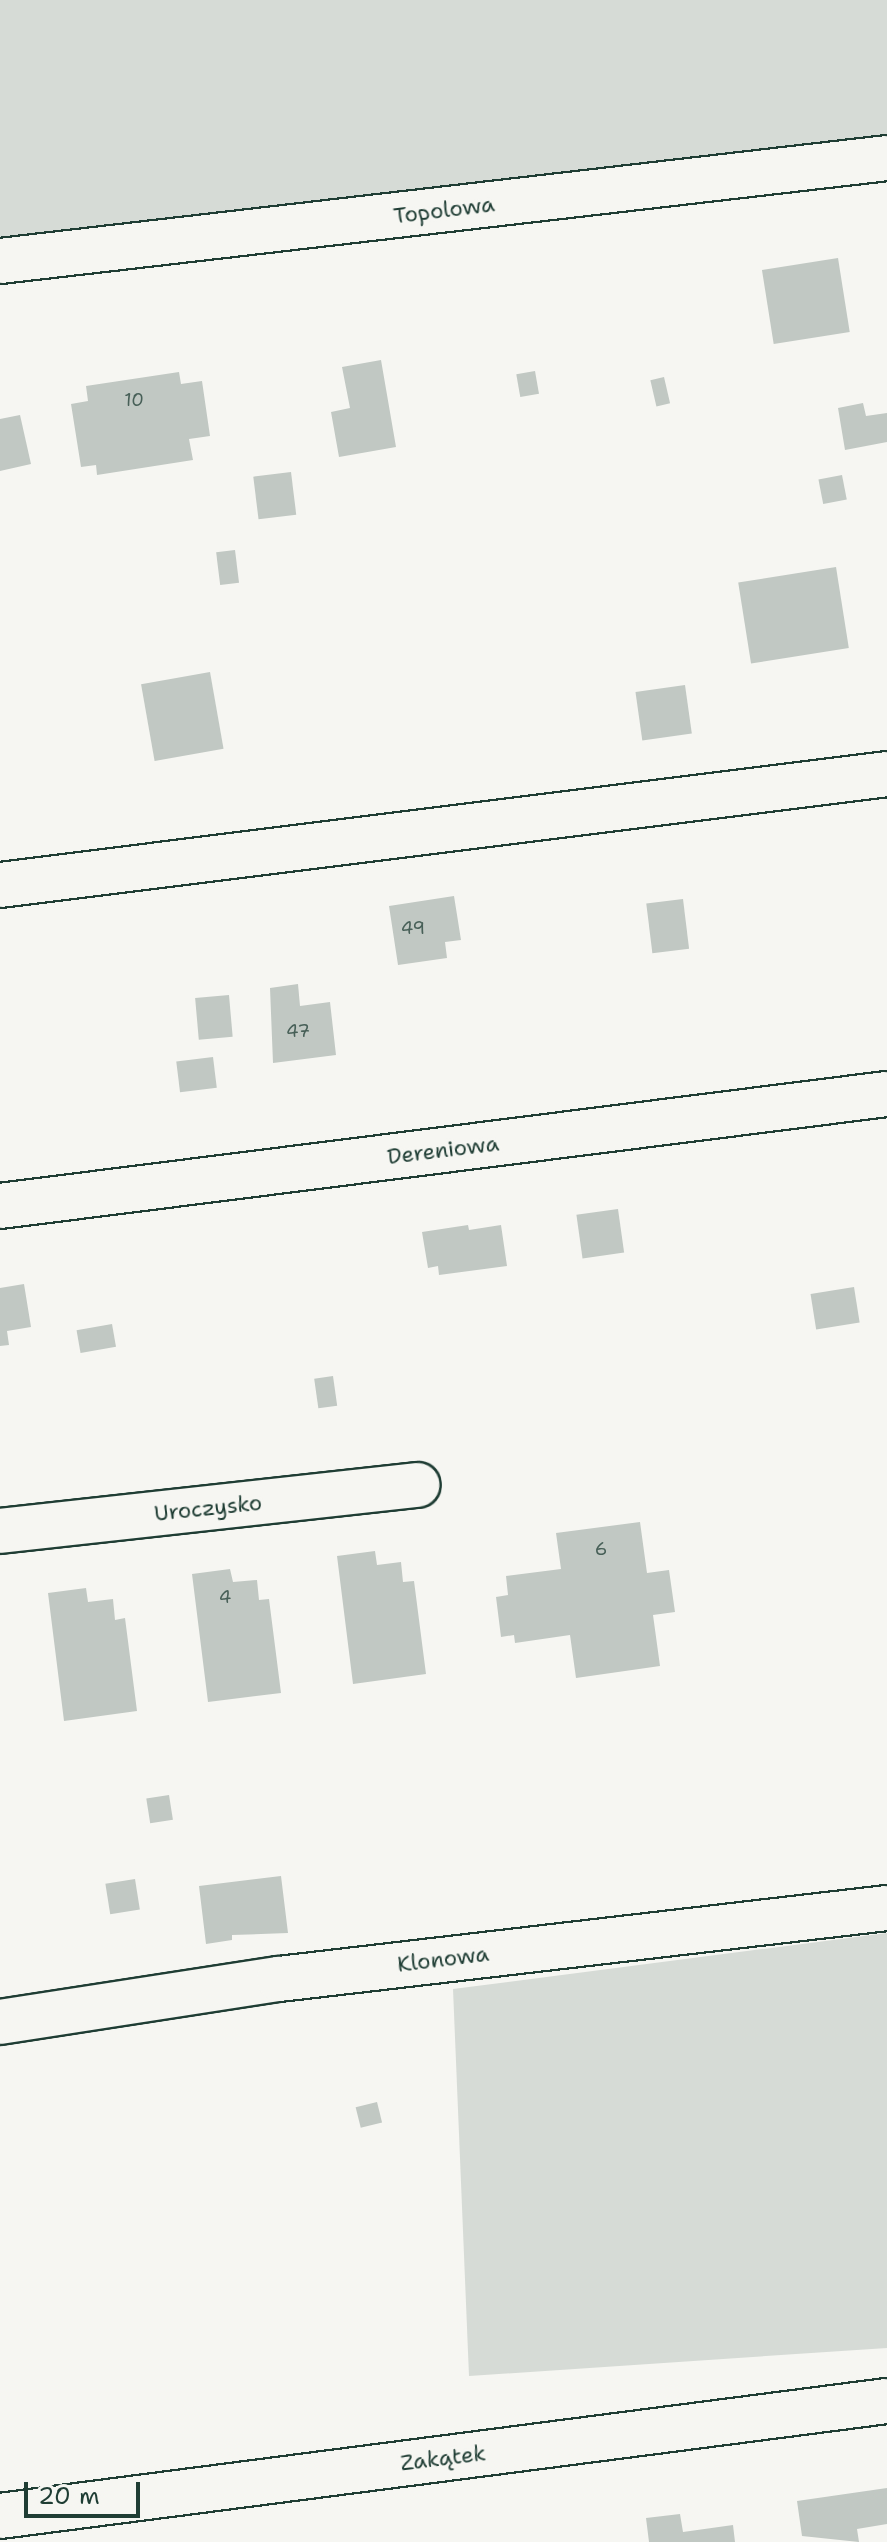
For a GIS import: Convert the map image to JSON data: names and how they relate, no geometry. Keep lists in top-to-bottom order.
{
  "streets": {
    "street": [
      "Topolowa",
      "Dereniowa",
      "Uroczysko",
      "Klonowa",
      "Zakątek"
    ]
  },
  "house_numbers": [
    "10",
    "49",
    "47",
    "6",
    "4"
  ],
  "scale_bar": "20 m"
}
